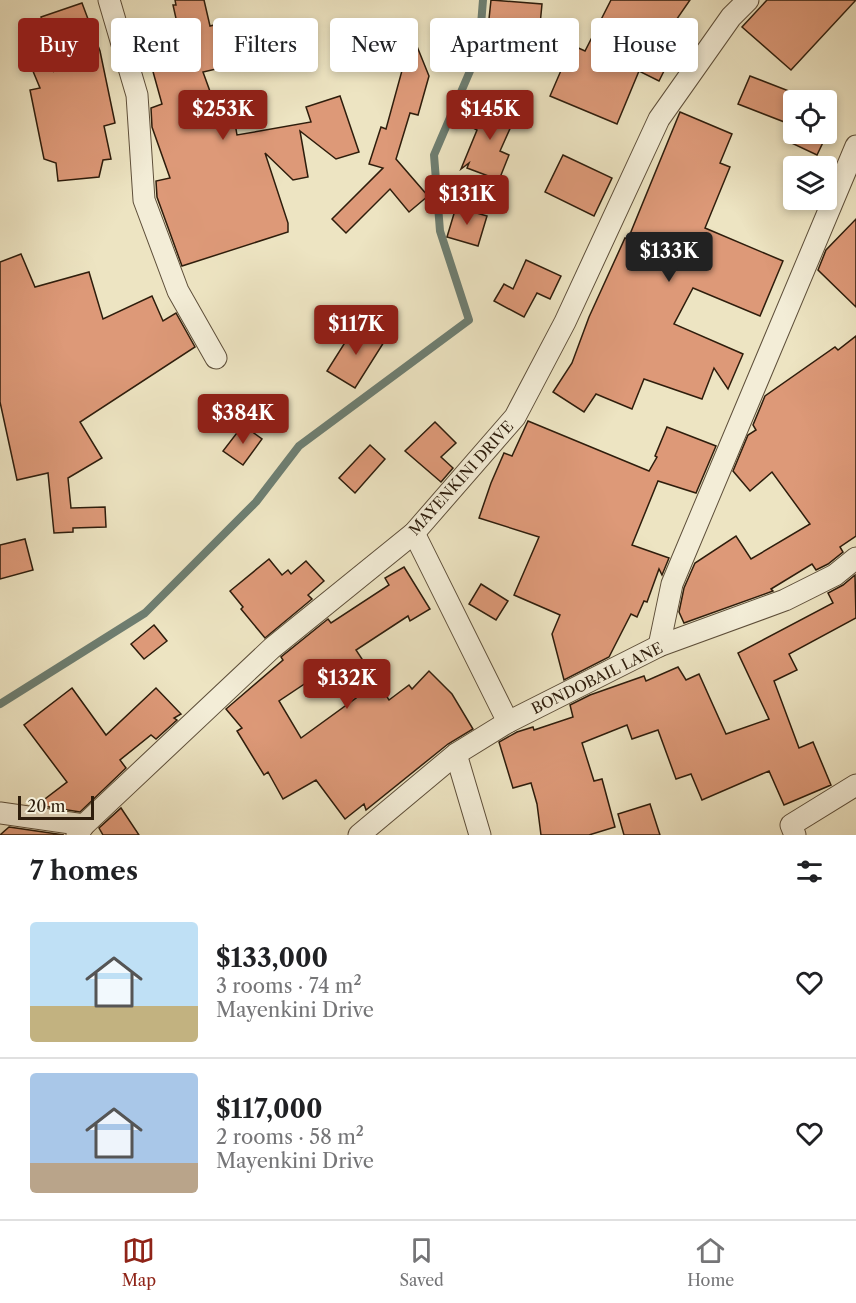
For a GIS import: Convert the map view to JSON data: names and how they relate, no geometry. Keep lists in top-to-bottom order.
{
  "streets": {
    "street": ["MAYENKINI DRIVE", "BONDOBAIL LANE"]
  },
  "scale_bar": "20 m",
  "page": {
    "chip": [
      "Buy",
      "Rent",
      "Filters",
      "New",
      "Apartment",
      "House"
    ],
    "price": [
      "$253K",
      "$145K",
      "$131K",
      "$133K",
      "$117K",
      "$384K",
      "$132K"
    ],
    "scale": "20 m",
    "heading": "7 homes",
    "list": [
      {
        "name": "$133,000",
        "note": "3 rooms · 74 m² · Mayenkini Drive"
      },
      {
        "name": "$117,000",
        "note": "2 rooms · 58 m² · Mayenkini Drive"
      }
    ],
    "tabs": ["Map", "Saved", "Home"]
  }
}
